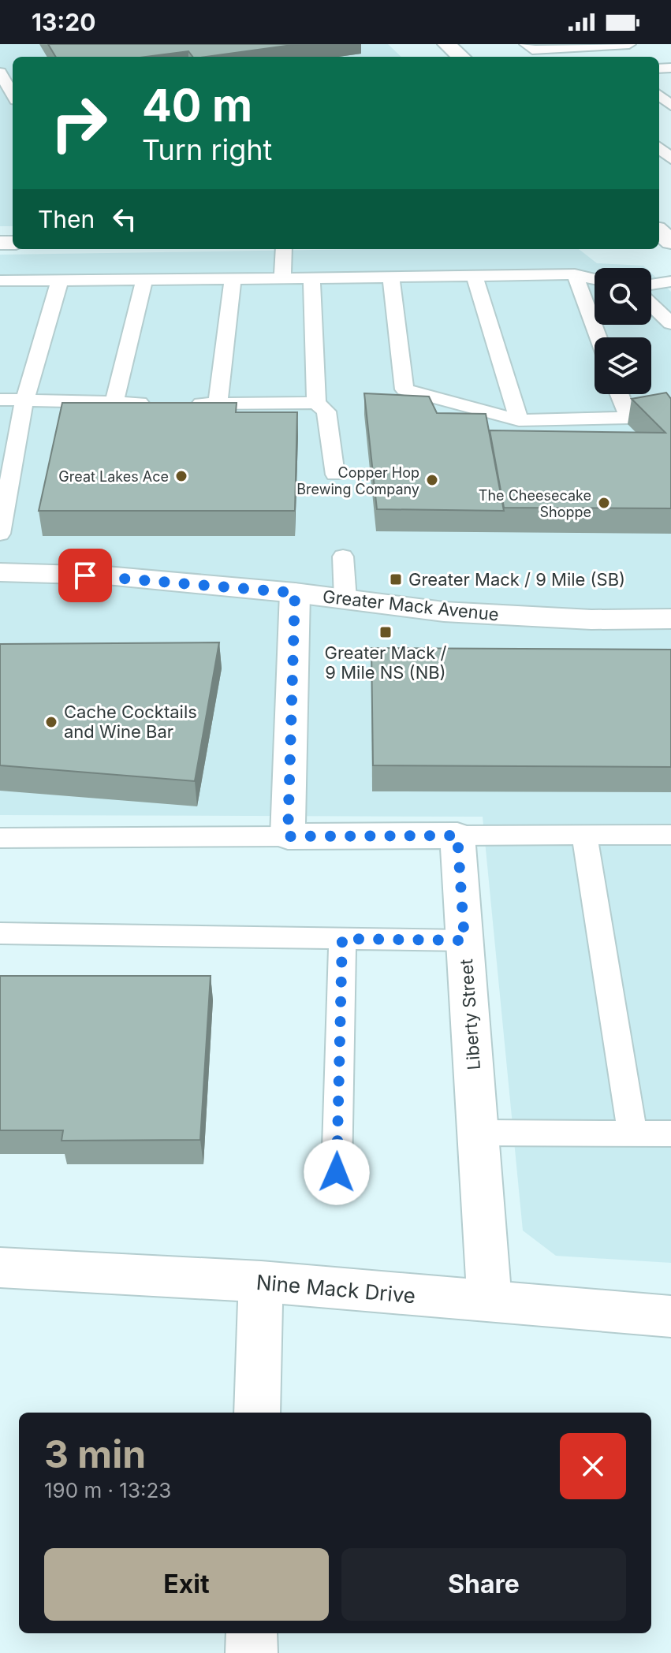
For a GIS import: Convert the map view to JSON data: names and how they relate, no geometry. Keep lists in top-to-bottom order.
{
  "streets": {
    "street": ["Greater Mack Avenue", "Liberty Street", "Nine Mack Drive"]
  },
  "crossings": [
    ["Liberty Street", "Nine Mack Drive"]
  ],
  "places": {
    "other": [
      "Great Lakes Ace",
      "Copper Hop Brewing Company",
      "The Cheesecake Shoppe",
      "Cache Cocktails and Wine Bar"
    ],
    "transit": ["Greater Mack / 9 Mile (SB)", "Greater Mack / 9 Mile NS (NB)"]
  },
  "page": {
    "status": "13:20",
    "turn": ["40 m", "Turn right"],
    "then": "Then",
    "heading": ["3 min", "190 m · 13:23"],
    "buttons": ["Exit", "Share"]
  }
}
